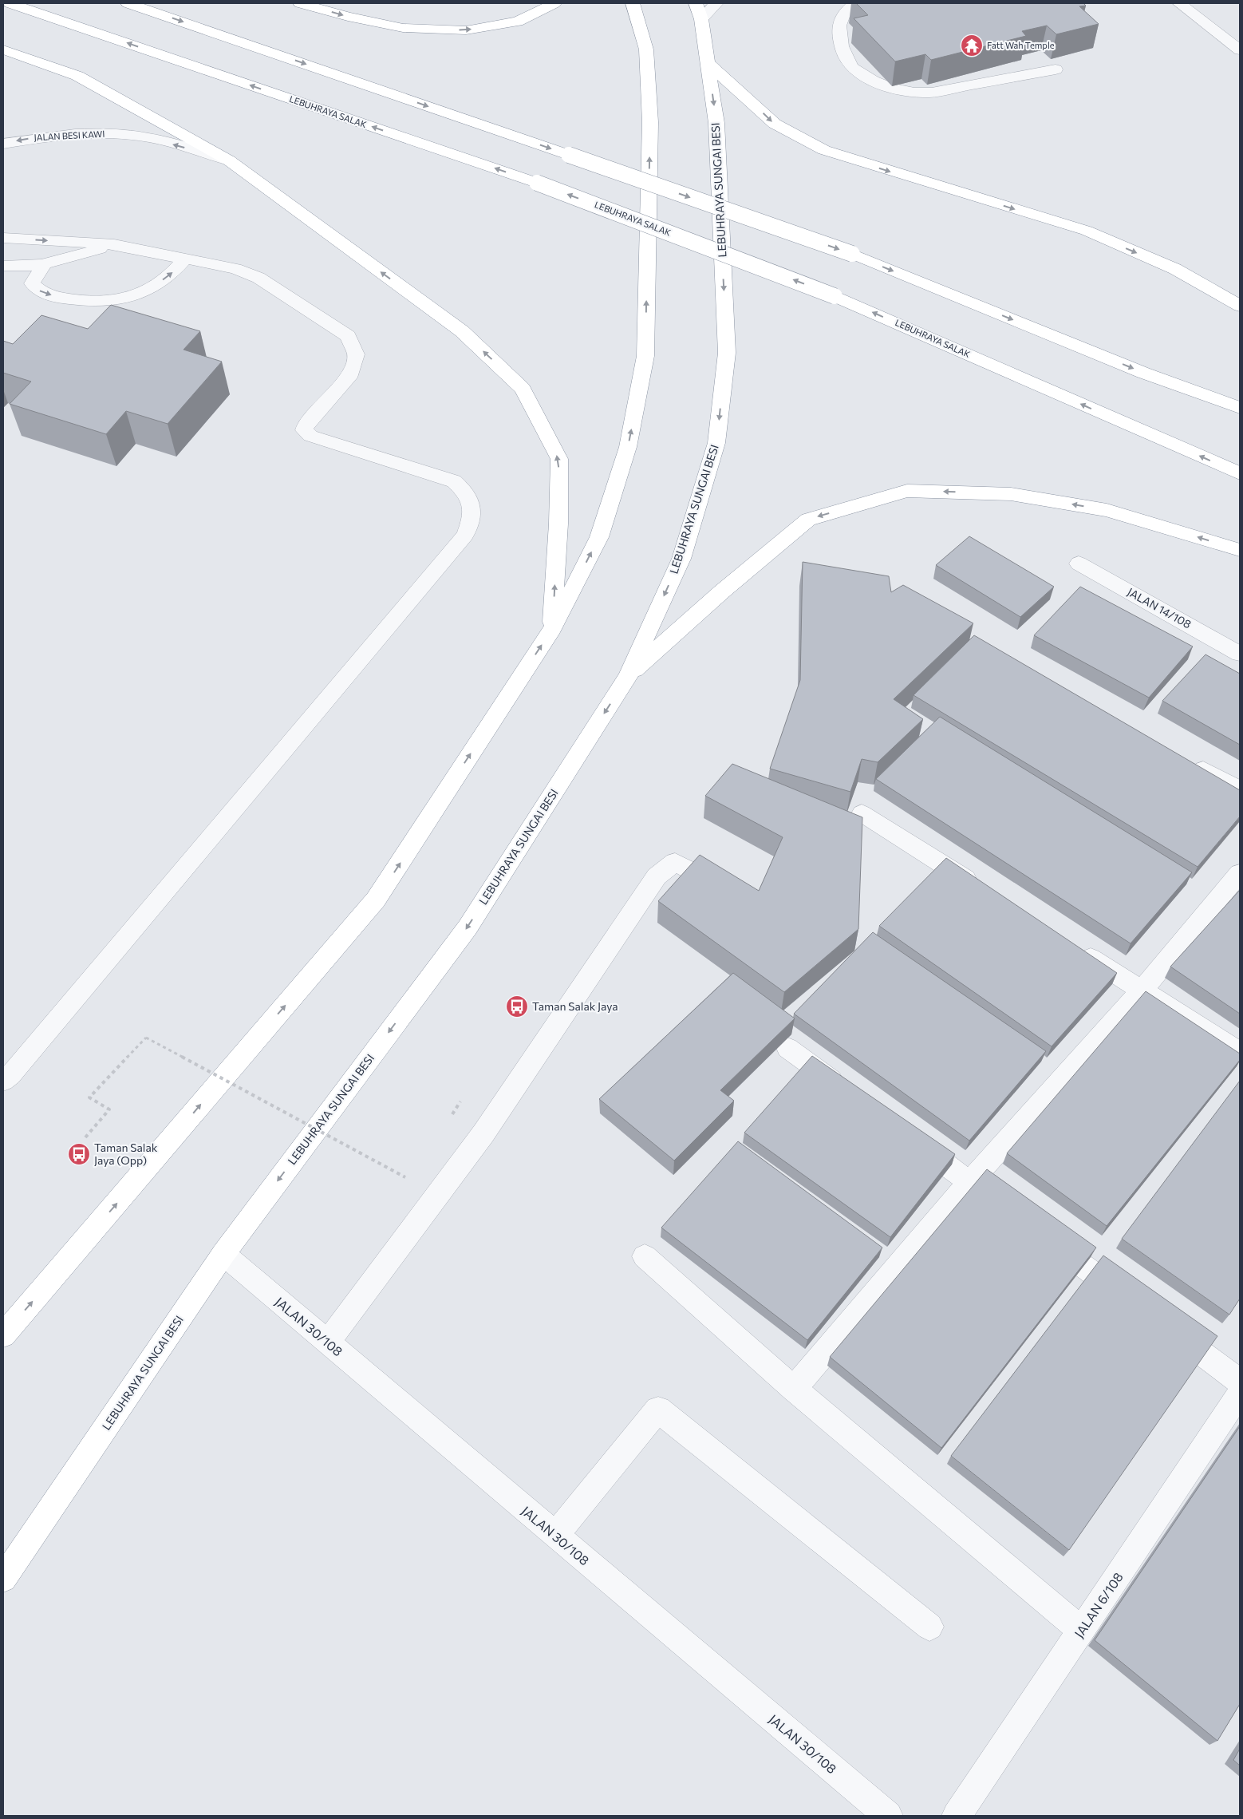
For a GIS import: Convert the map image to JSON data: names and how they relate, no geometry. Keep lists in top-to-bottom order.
{
  "streets": {
    "highway": ["LEBUHRAYA SALAK", "LEBUHRAYA SUNGAI BESI"],
    "street": [
      "JALAN BESI KAWI",
      "JALAN 14/108",
      "JALAN 30/108",
      "JALAN 6/108"
    ]
  },
  "crossings": [
    ["LEBUHRAYA SUNGAI BESI", "JALAN 30/108"]
  ],
  "places": {
    "temple": ["Fatt Wah Temple"],
    "bus stop": ["Taman Salak Jaya", "Taman Salak Jaya (Opp)"]
  }
}
